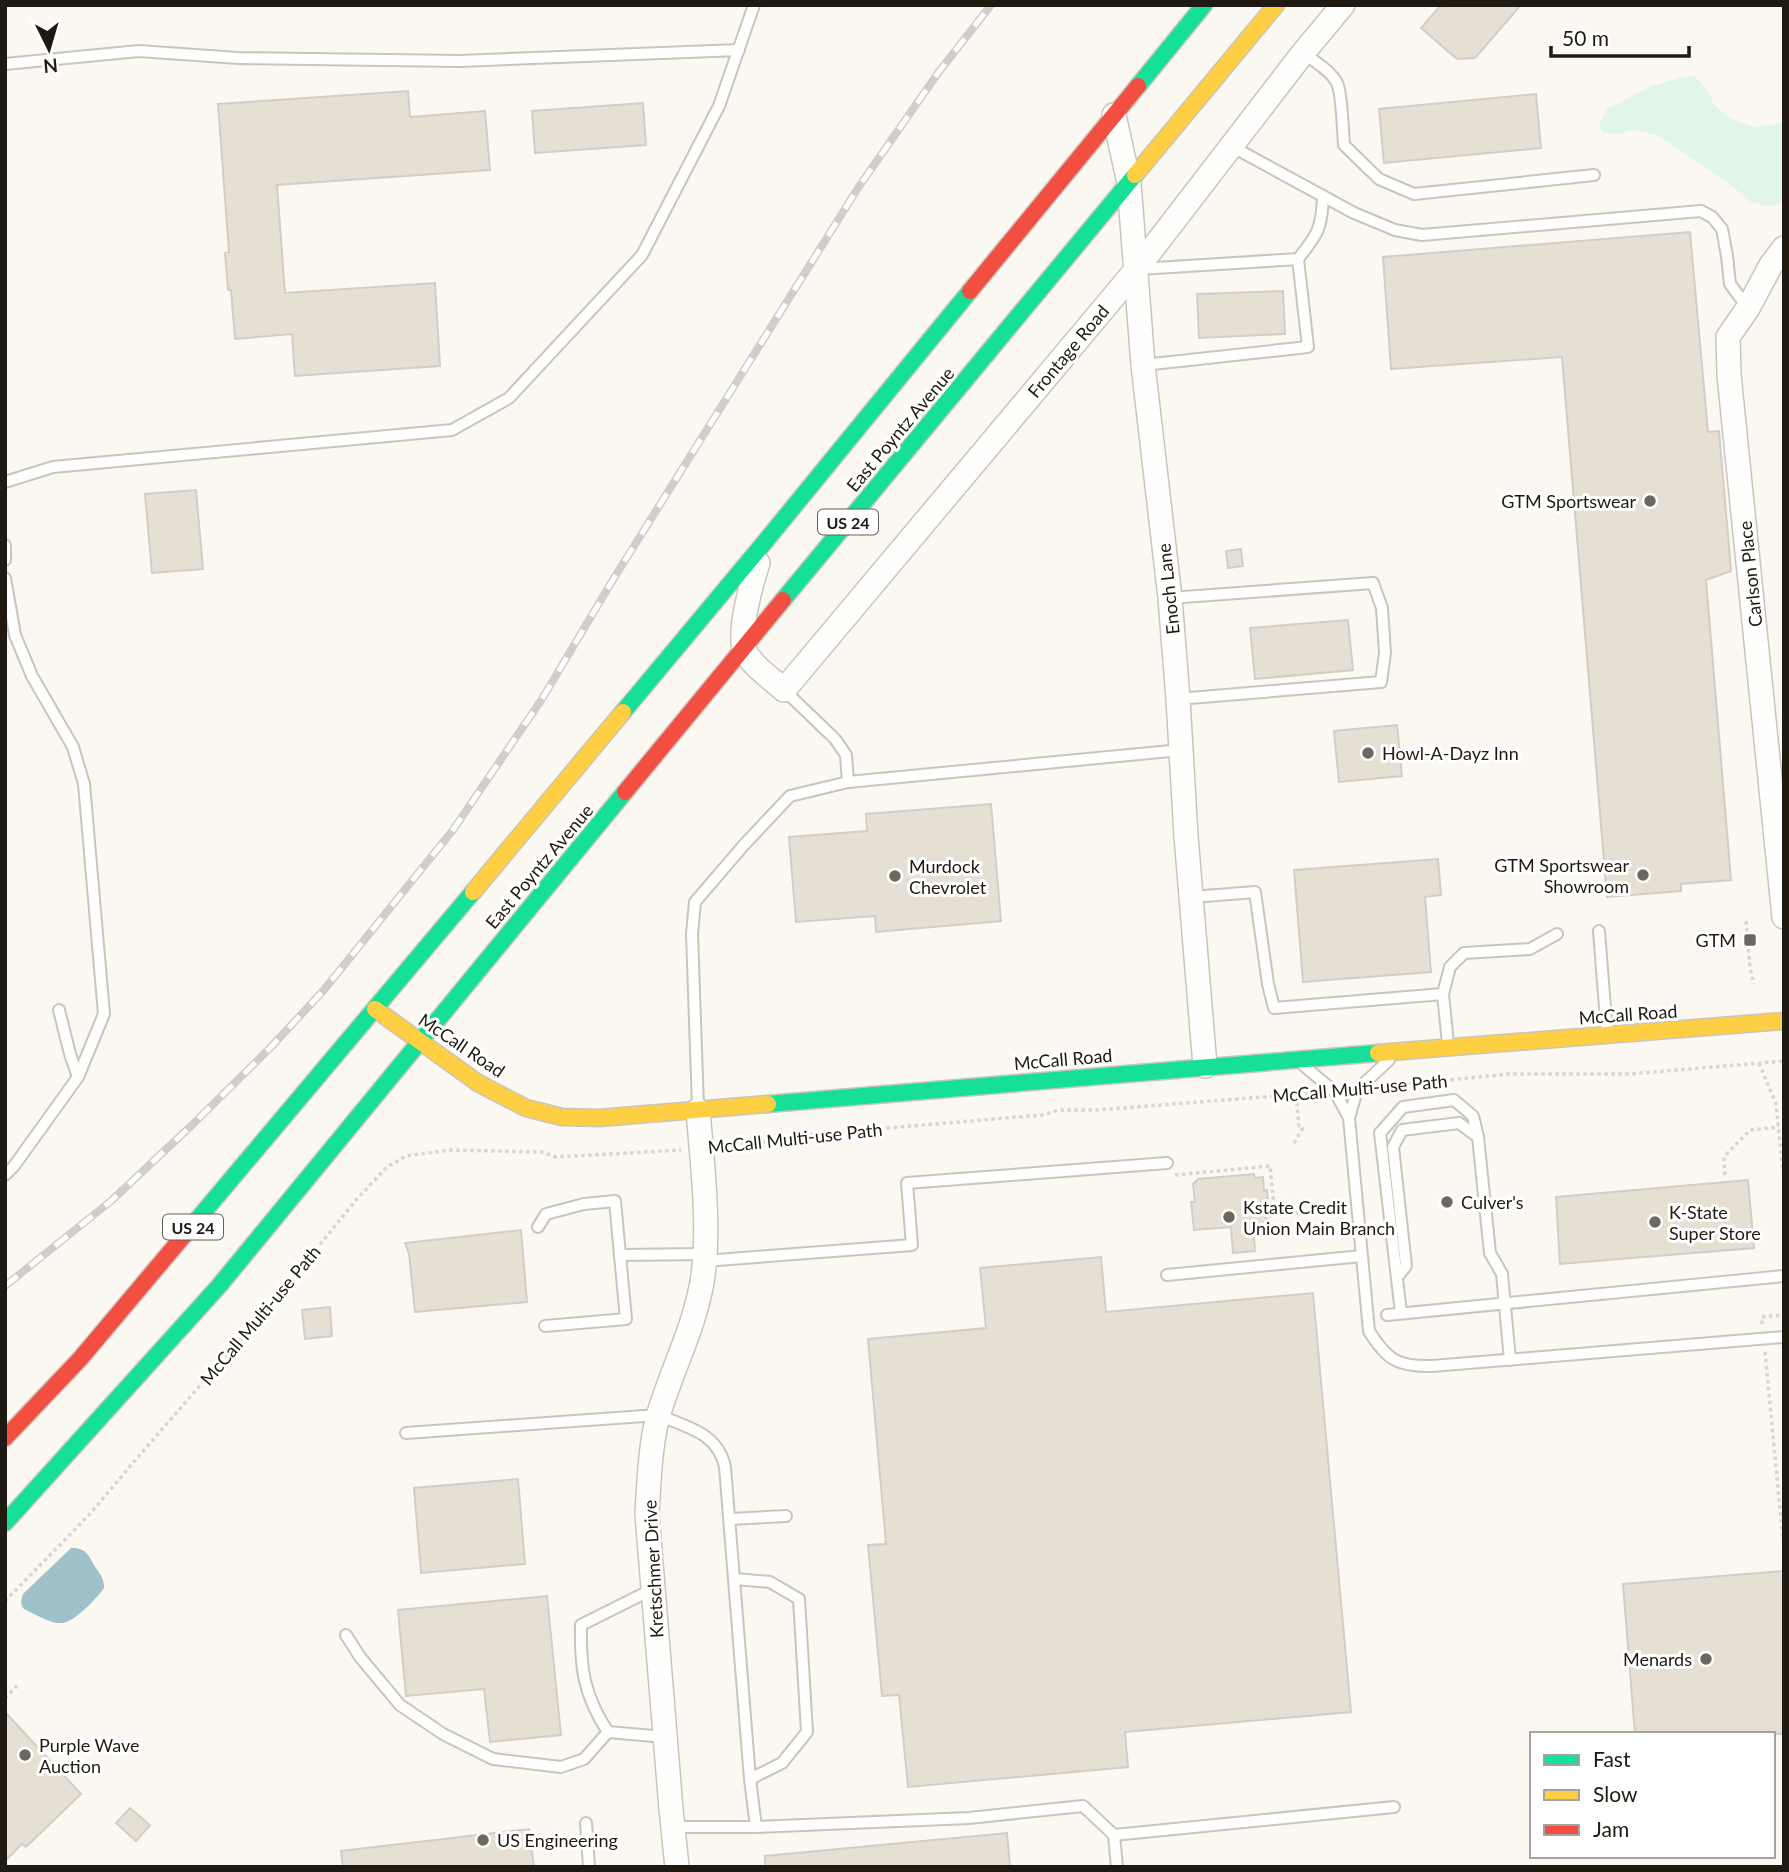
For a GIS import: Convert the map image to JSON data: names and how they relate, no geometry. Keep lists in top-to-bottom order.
{
  "streets": {
    "main road": ["East Poyntz Avenue", "US 24", "McCall Road"],
    "street": [
      "Frontage Road",
      "Carlson Place",
      "Enoch Lane",
      "Kretschmer Drive"
    ],
    "path": ["McCall Multi-use Path"]
  },
  "crossings": [
    ["Frontage Road", "Enoch Lane"],
    ["East Poyntz Avenue", "US 24"],
    ["East Poyntz Avenue", "Enoch Lane"],
    ["East Poyntz Avenue", "McCall Road"],
    ["US 24", "McCall Road"],
    ["Enoch Lane", "McCall Road"],
    ["McCall Road", "Kretschmer Drive"],
    ["McCall Multi-use Path", "Kretschmer Drive"]
  ],
  "places": {
    "other": [
      "GTM Sportswear",
      "Howl-A-Dayz Inn",
      "GTM Sportswear Showroom",
      "Murdock Chevrolet",
      "Culver's",
      "Kstate Credit Union Main Branch",
      "K-State Super Store",
      "Menards",
      "Purple Wave Auction",
      "US Engineering"
    ],
    "transit": ["GTM"]
  },
  "legend": ["Fast", "Slow", "Jam"],
  "scale_bar": "50 m",
  "north": "bottom"
}
